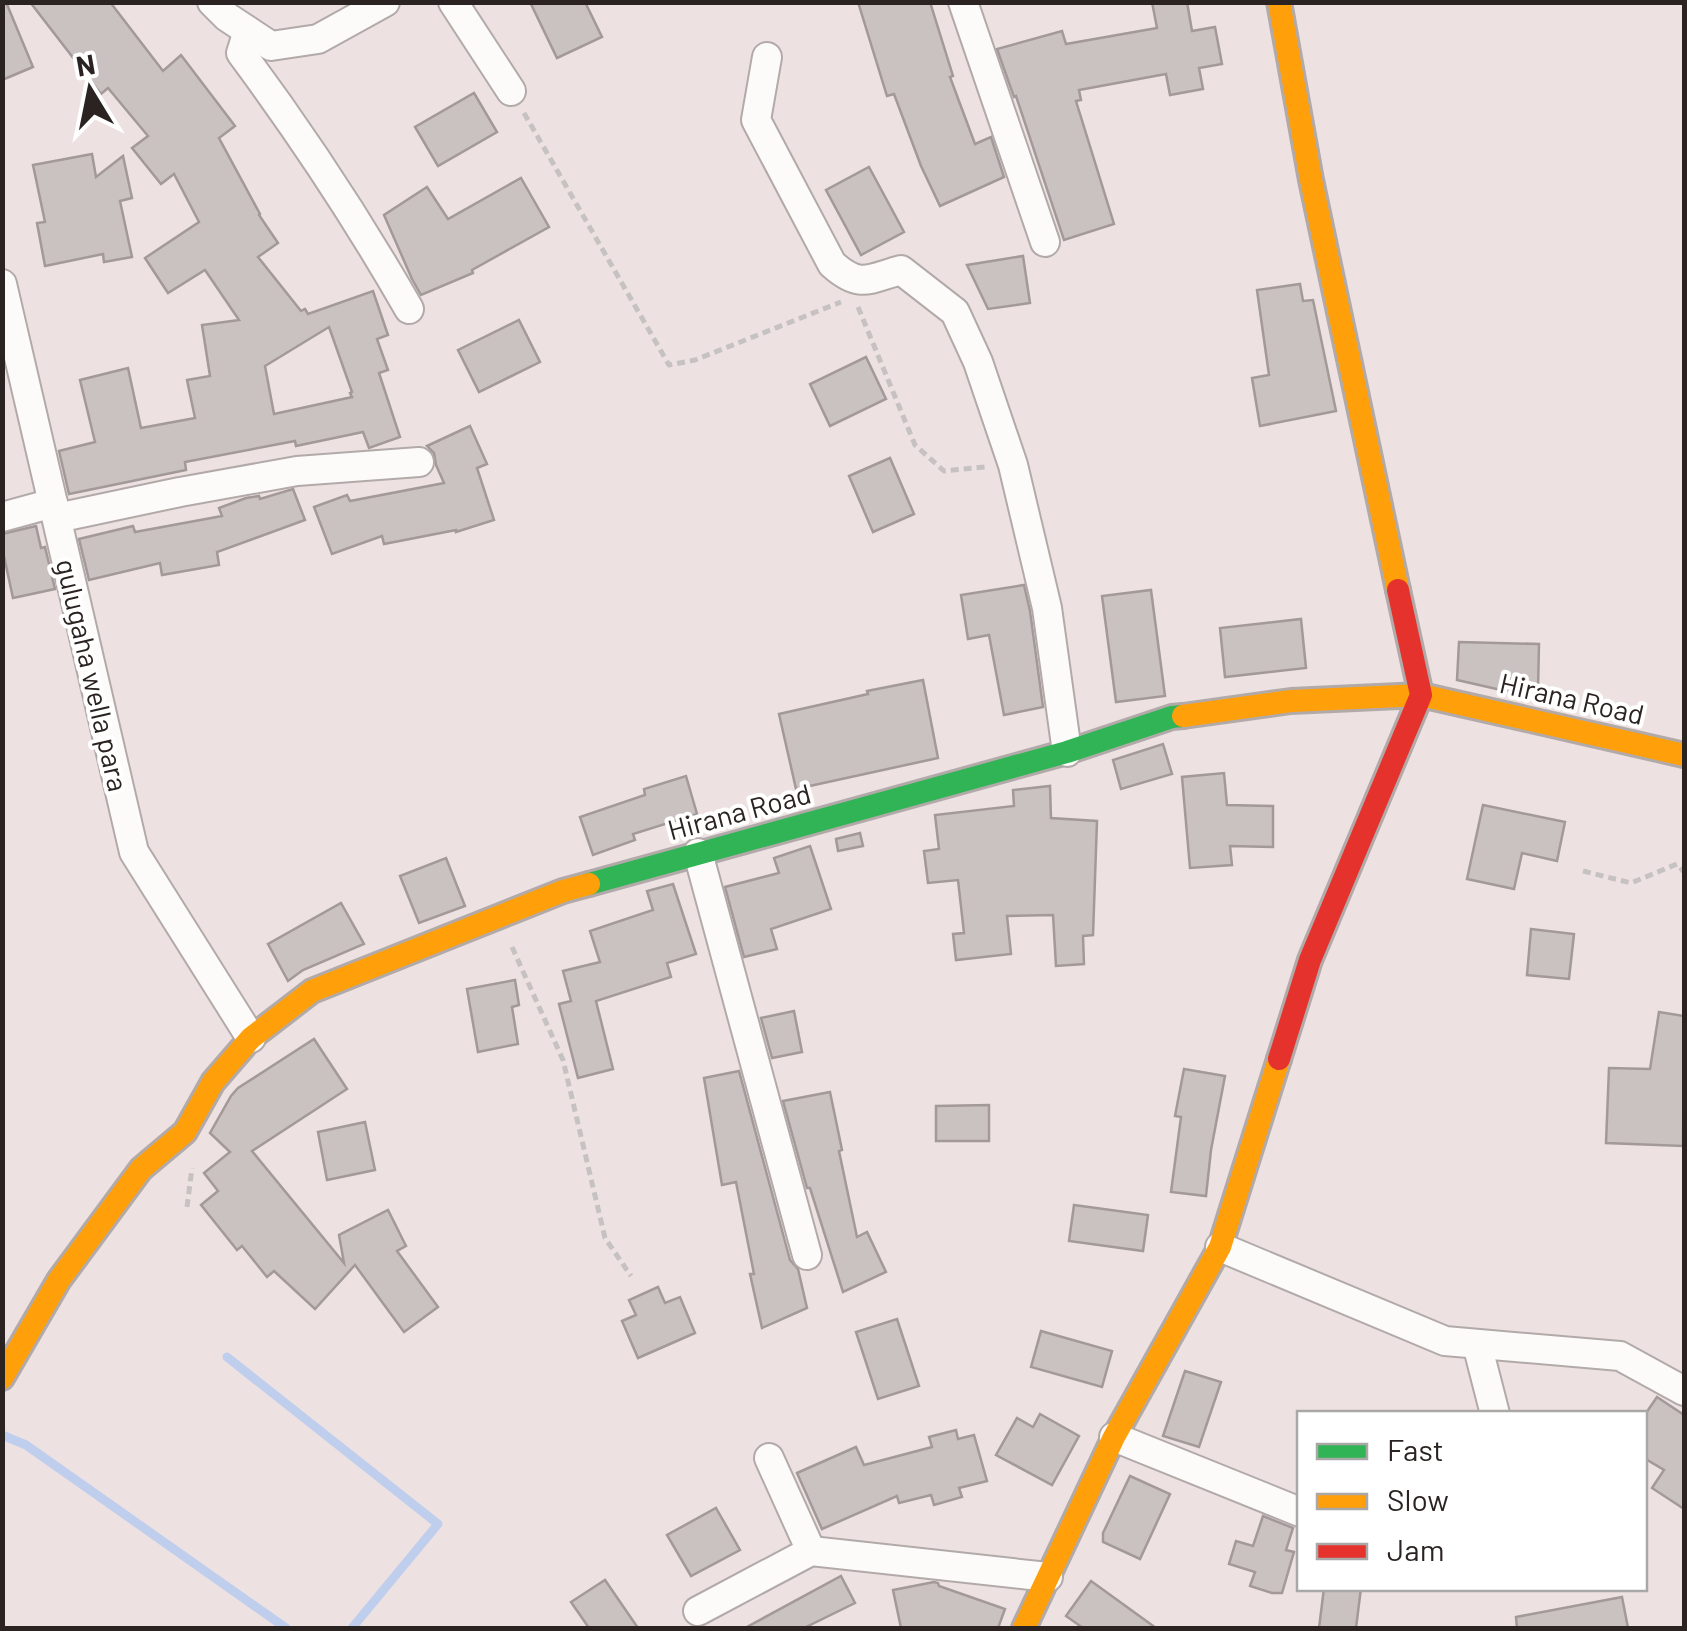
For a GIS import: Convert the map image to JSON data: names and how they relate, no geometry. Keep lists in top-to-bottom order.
{
  "streets": {
    "street": ["gulugaha wella para", "Hirana Road"]
  },
  "crossings": [
    ["gulugaha wella para", "Hirana Road"]
  ],
  "legend": ["Fast", "Slow", "Jam"],
  "north": "top"
}
